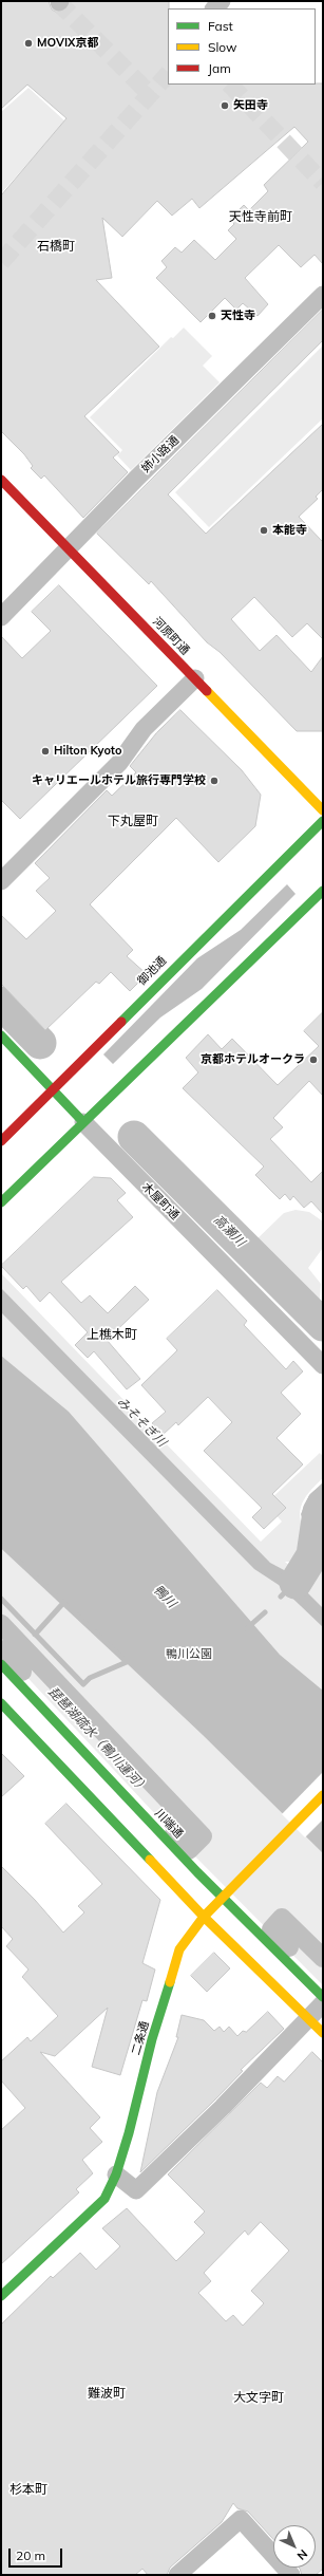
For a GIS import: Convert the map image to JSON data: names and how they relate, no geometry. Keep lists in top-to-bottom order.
{
  "streets": {
    "street": [
      "姉小路通",
      "河原町通",
      "御池通",
      "木屋町通",
      "川端通",
      "二条通"
    ]
  },
  "crossings": [
    ["姉小路通", "河原町通"],
    ["御池通", "木屋町通"],
    ["川端通", "二条通"]
  ],
  "districts": [
    "天性寺前町",
    "石橋町",
    "下丸屋町",
    "上樵木町",
    "難波町",
    "大文字町",
    "杉本町"
  ],
  "water": [
    "高瀬川",
    "みそそぎ川",
    "鴨川",
    "琵琶湖疏水（鴨川運河）"
  ],
  "parks": ["鴨川公園"],
  "places": [
    "MOVIX京都",
    "矢田寺",
    "天性寺",
    "本能寺",
    "Hilton Kyoto",
    "キャリエールホテル旅行専門学校",
    "京都ホテルオークラ"
  ],
  "legend": ["Fast", "Slow", "Jam"],
  "scale_bar": "20 m",
  "north": "bottom right"
}
